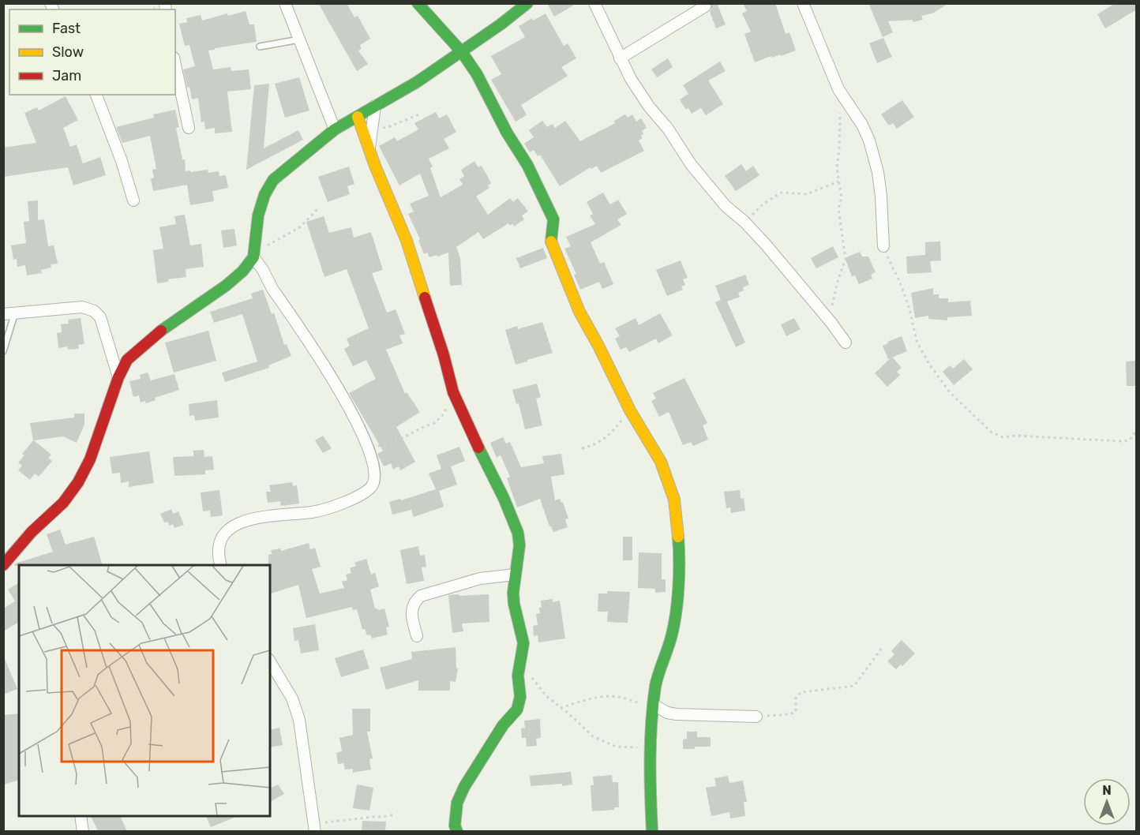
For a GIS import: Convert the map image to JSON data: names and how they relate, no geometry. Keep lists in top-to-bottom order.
{
  "legend": ["Fast", "Slow", "Jam"],
  "north": "top"
}
